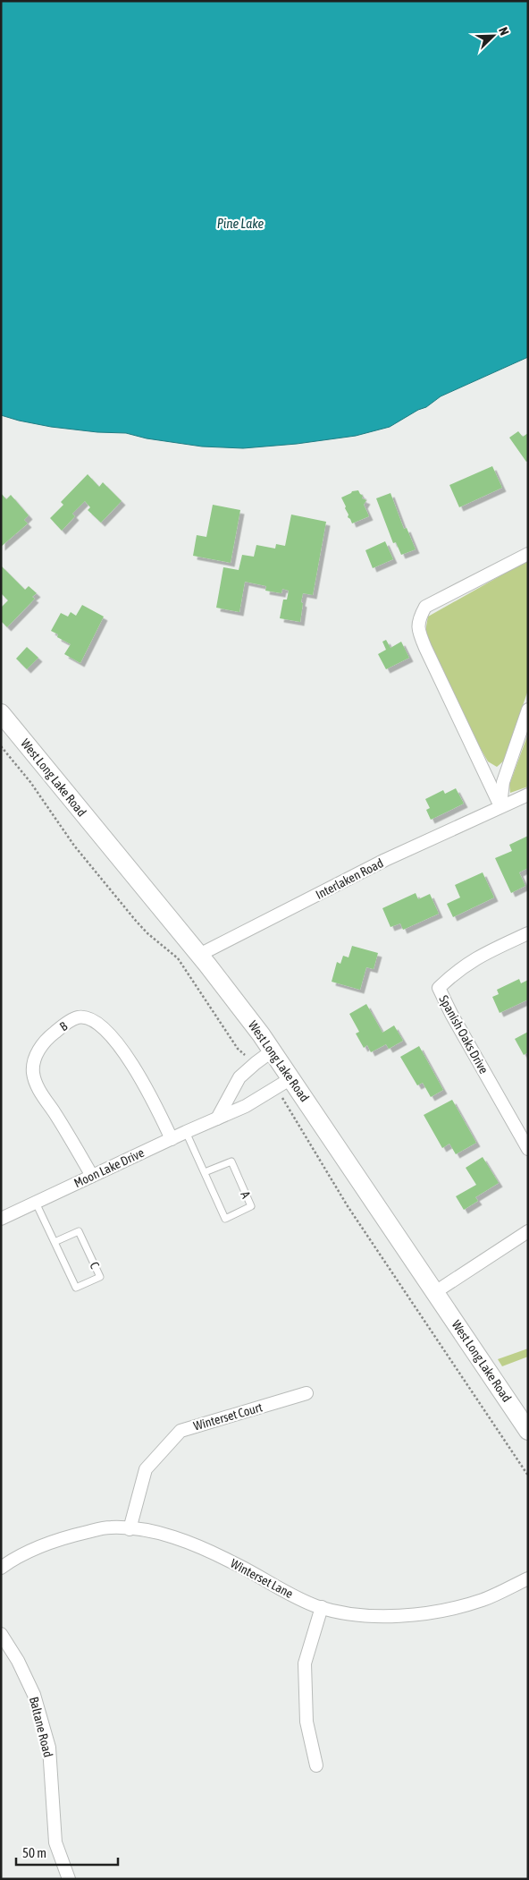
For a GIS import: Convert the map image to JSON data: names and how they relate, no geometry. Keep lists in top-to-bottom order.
{
  "streets": {
    "main road": ["West Long Lake Road"],
    "street": [
      "Interlaken Road",
      "B",
      "Spanish Oaks Drive",
      "Moon Lake Drive",
      "Winterset Court",
      "Winterset Lane",
      "Baltane Road"
    ],
    "lane": ["A", "C"]
  },
  "crossings": [
    ["West Long Lake Road", "Interlaken Road"],
    ["West Long Lake Road", "Moon Lake Drive"],
    ["B", "Moon Lake Drive"],
    ["Moon Lake Drive", "A"],
    ["Moon Lake Drive", "C"],
    ["Winterset Court", "Winterset Lane"]
  ],
  "water": ["Pine Lake"],
  "scale_bar": "50 m",
  "north": "top right"
}
